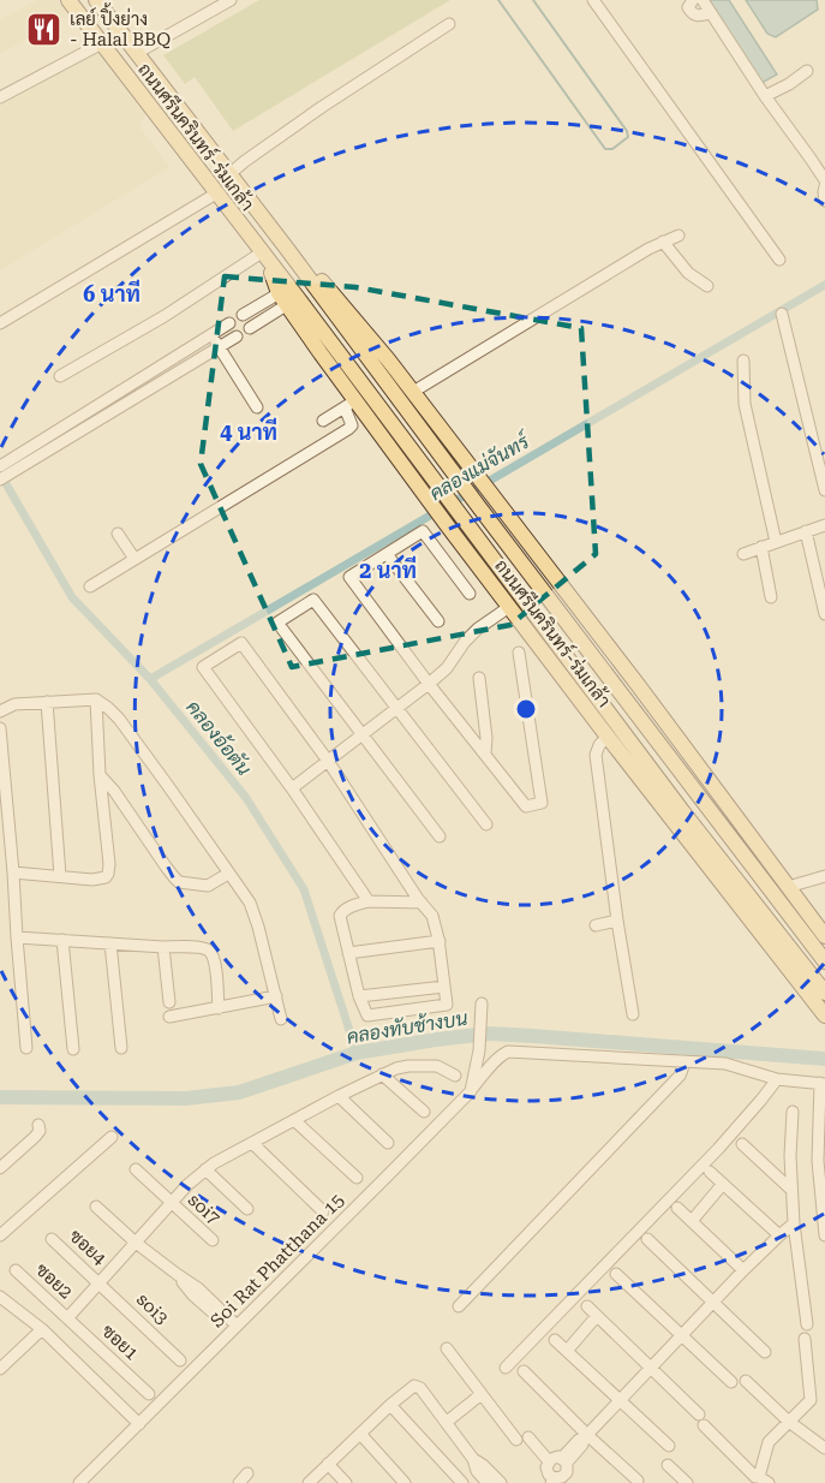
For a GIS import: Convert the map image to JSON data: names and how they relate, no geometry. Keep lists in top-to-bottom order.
{
  "streets": {
    "main road": ["ถนนศรีนครินทร์-ร่มเกล้า"],
    "street": [
      "soi7",
      "ซอย4",
      "Soi Rat Phatthana 15",
      "ซอย2",
      "soi3",
      "ซอย1"
    ]
  },
  "crossings": [
    ["ซอย4", "soi3"],
    ["ซอย2", "ซอย1"]
  ],
  "water": ["คลองแม่จันทร์", "คลองอ้อตัน", "คลองทับช้างบน"],
  "places": {
    "restaurant": ["เลย์ ปิ้งย่าง - Halal BBQ"]
  },
  "rings": ["6 นาที", "4 นาที", "2 นาที"]
}
